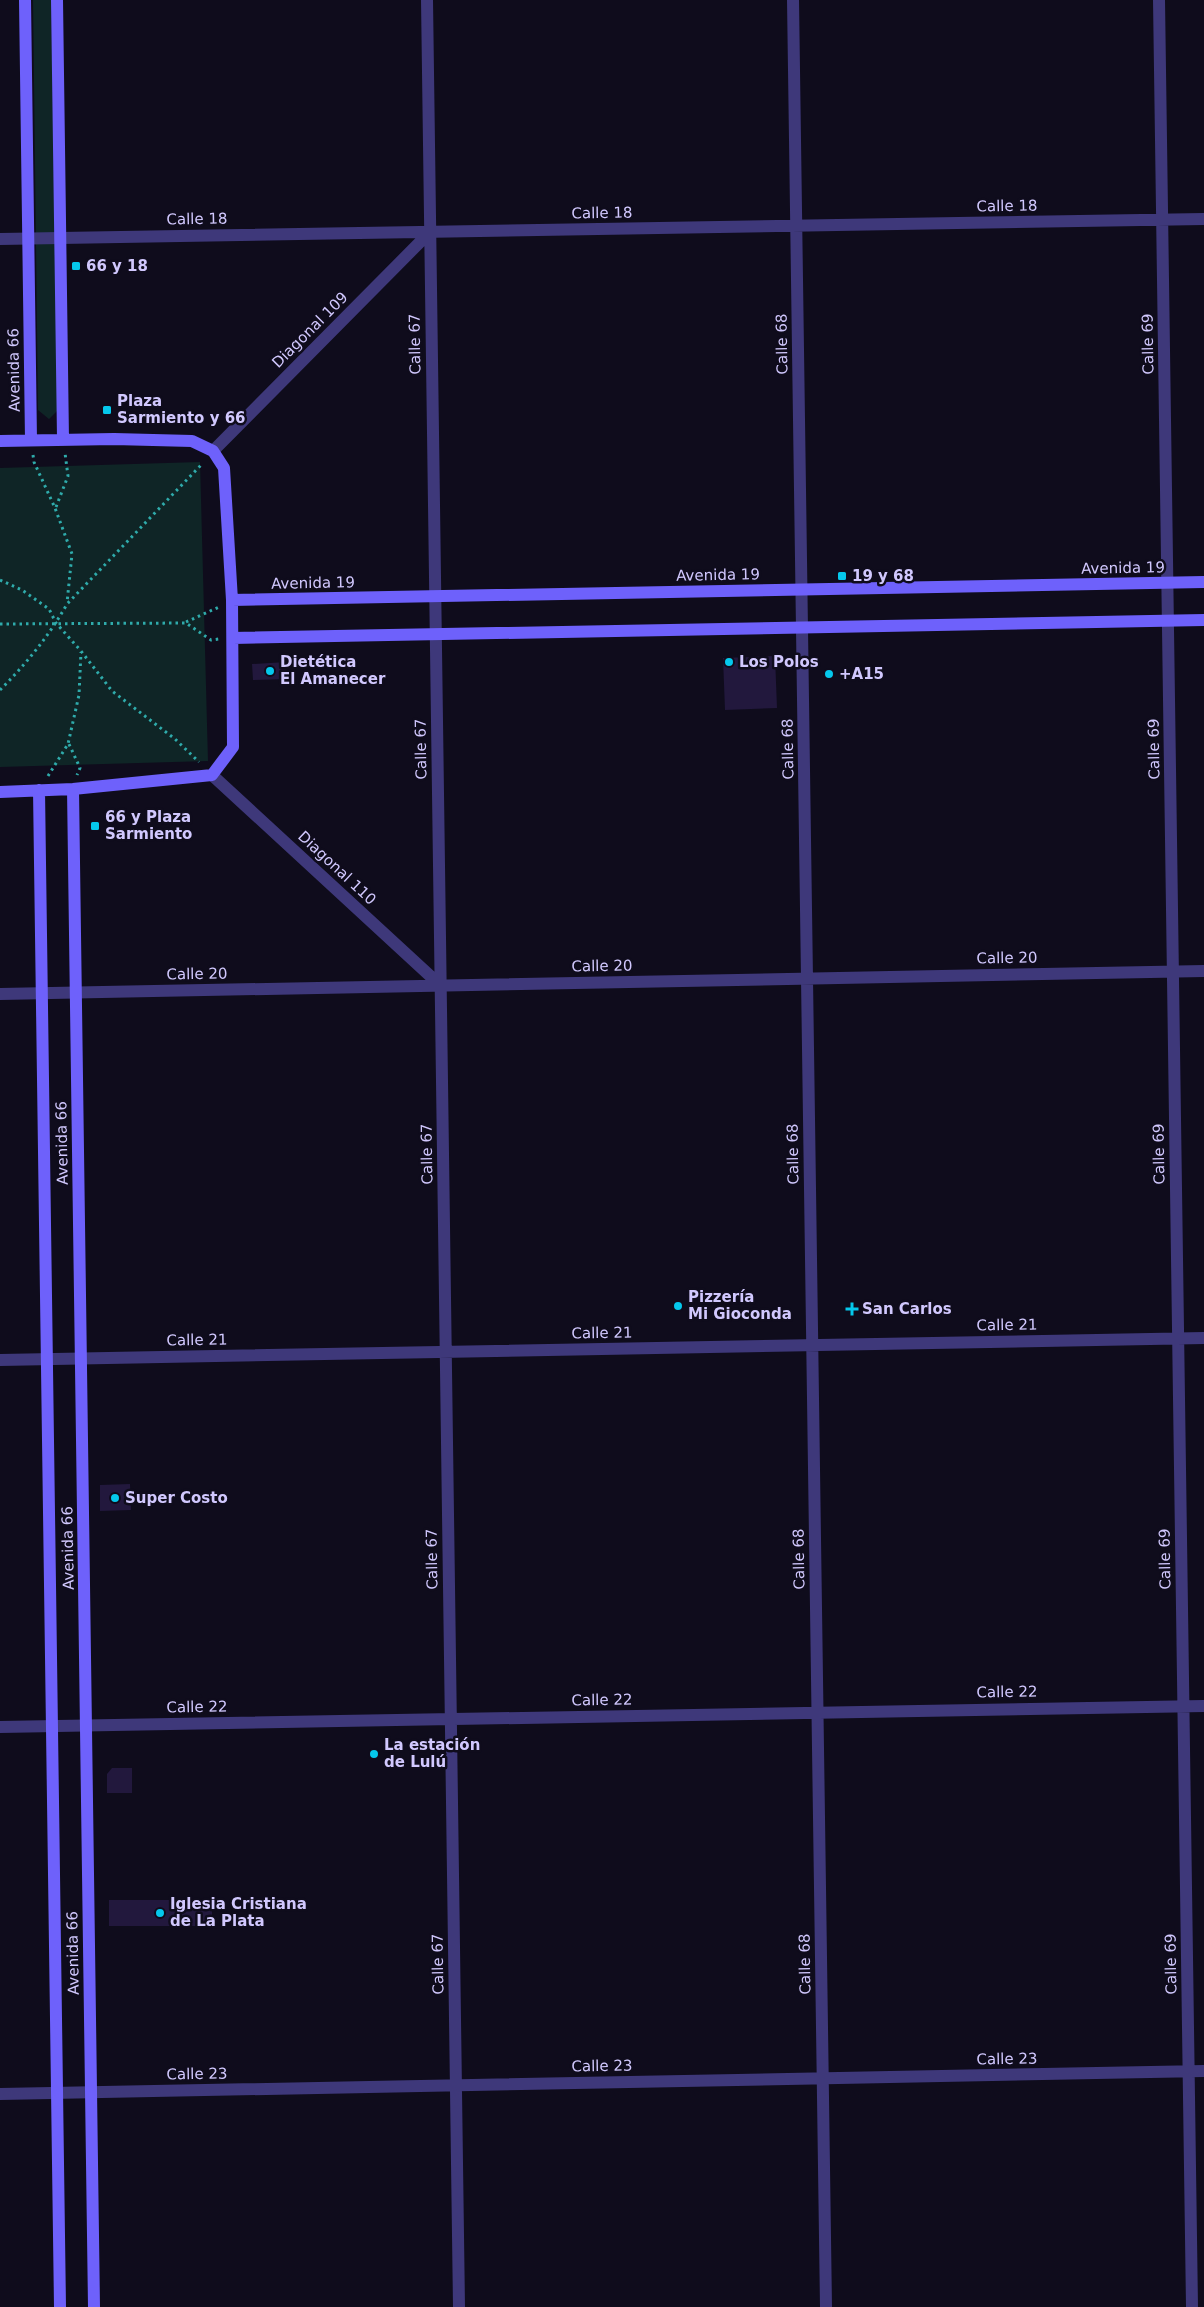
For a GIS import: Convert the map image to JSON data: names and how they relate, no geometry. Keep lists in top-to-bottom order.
{
  "streets": {
    "main road": ["Avenida 66", "Avenida 19"],
    "street": [
      "Calle 18",
      "Diagonal 109",
      "Calle 67",
      "Calle 68",
      "Calle 69",
      "Diagonal 110",
      "Calle 20",
      "Calle 21",
      "Calle 22",
      "Calle 23"
    ]
  },
  "crossings": [
    ["Calle 18", "Diagonal 109"],
    ["Calle 18", "Calle 67"],
    ["Calle 18", "Calle 68"],
    ["Calle 18", "Calle 69"],
    ["Calle 18", "Avenida 66"],
    ["Diagonal 109", "Calle 67"],
    ["Calle 67", "Avenida 19"],
    ["Calle 67", "Diagonal 110"],
    ["Calle 67", "Calle 20"],
    ["Calle 67", "Calle 21"],
    ["Calle 67", "Calle 22"],
    ["Calle 67", "Calle 23"],
    ["Calle 68", "Avenida 19"],
    ["Calle 68", "Calle 20"],
    ["Calle 68", "Calle 21"],
    ["Calle 68", "Calle 22"],
    ["Calle 68", "Calle 23"],
    ["Calle 69", "Avenida 19"],
    ["Calle 69", "Calle 20"],
    ["Calle 69", "Calle 21"],
    ["Calle 69", "Calle 22"],
    ["Calle 69", "Calle 23"],
    ["Avenida 66", "Calle 20"],
    ["Avenida 66", "Calle 21"],
    ["Avenida 66", "Calle 22"],
    ["Avenida 66", "Calle 23"],
    ["Diagonal 110", "Calle 20"]
  ],
  "places": {
    "transit": [
      "66 y 18",
      "Plaza Sarmiento y 66",
      "19 y 68",
      "66 y Plaza Sarmiento"
    ],
    "other": [
      "Los Polos",
      "Dietética El Amanecer",
      "+A15",
      "Pizzería Mi Gioconda",
      "Super Costo",
      "La estación de Lulú",
      "Iglesia Cristiana de La Plata"
    ],
    "health": ["San Carlos"]
  }
}
